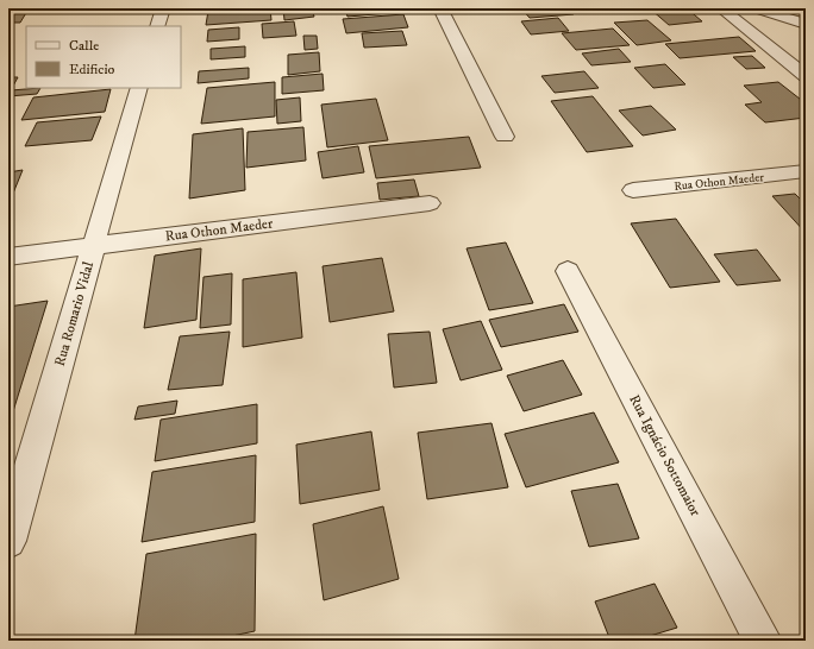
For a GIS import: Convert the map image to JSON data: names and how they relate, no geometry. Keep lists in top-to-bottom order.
{
  "streets": {
    "street": ["Rua Othon Maeder", "Rua Romario Vidal", "Rua Ignácio Sottomaior"]
  },
  "crossings": [
    ["Rua Othon Maeder", "Rua Romario Vidal"]
  ],
  "legend": ["Calle", "Edificio"]
}
